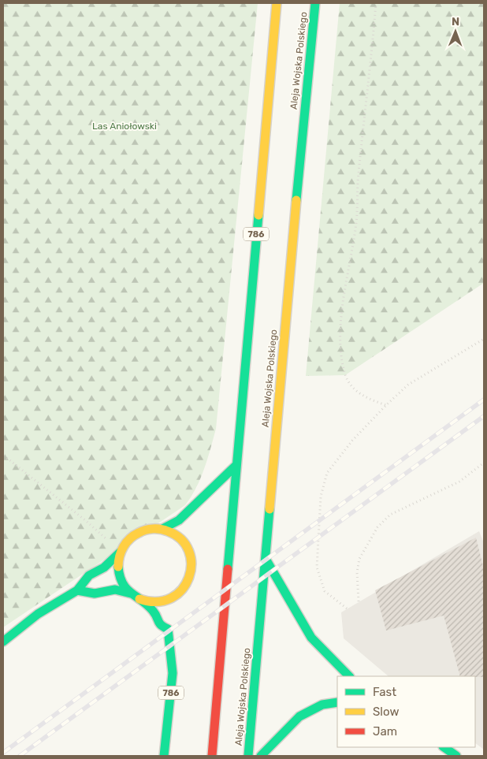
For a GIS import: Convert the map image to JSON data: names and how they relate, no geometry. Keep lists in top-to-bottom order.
{
  "streets": {
    "main road": ["Aleja Wojska Polskiego", "786"]
  },
  "parks": ["Las Aniołowski"],
  "legend": ["Fast", "Slow", "Jam"],
  "north": "top"
}
